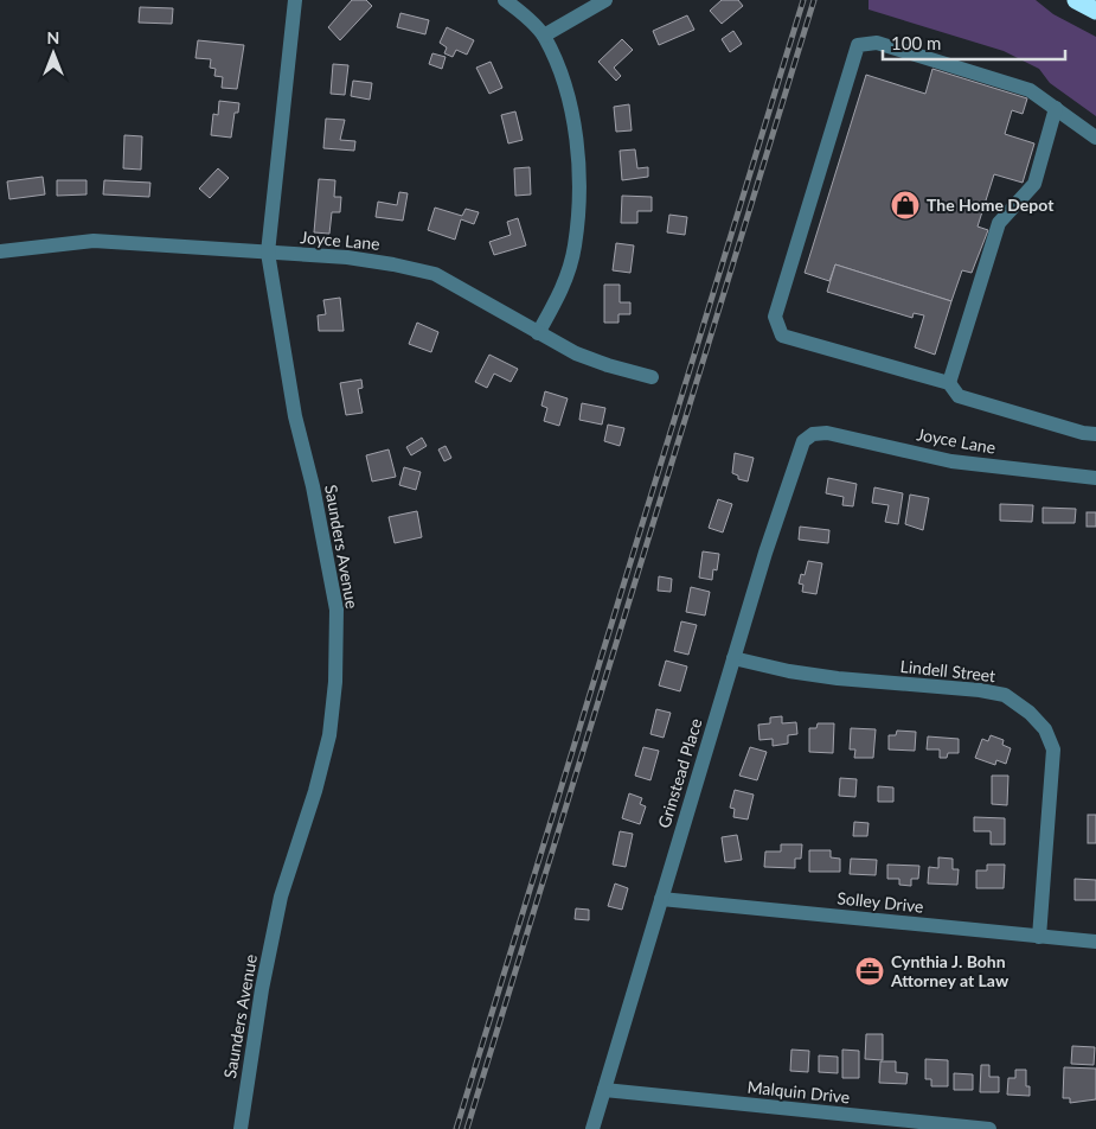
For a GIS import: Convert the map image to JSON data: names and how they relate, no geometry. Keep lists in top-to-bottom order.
{
  "streets": {
    "street": [
      "Joyce Lane",
      "Saunders Avenue",
      "Lindell Street",
      "Grinstead Place",
      "Solley Drive",
      "Malquin Drive"
    ]
  },
  "crossings": [
    ["Joyce Lane", "Saunders Avenue"],
    ["Joyce Lane", "Grinstead Place"],
    ["Lindell Street", "Grinstead Place"],
    ["Lindell Street", "Solley Drive"],
    ["Grinstead Place", "Solley Drive"],
    ["Grinstead Place", "Malquin Drive"]
  ],
  "places": {
    "shop": ["The Home Depot"],
    "office": ["Cynthia J. Bohn Attorney at Law"]
  },
  "scale_bar": "100 m",
  "north": "top"
}
